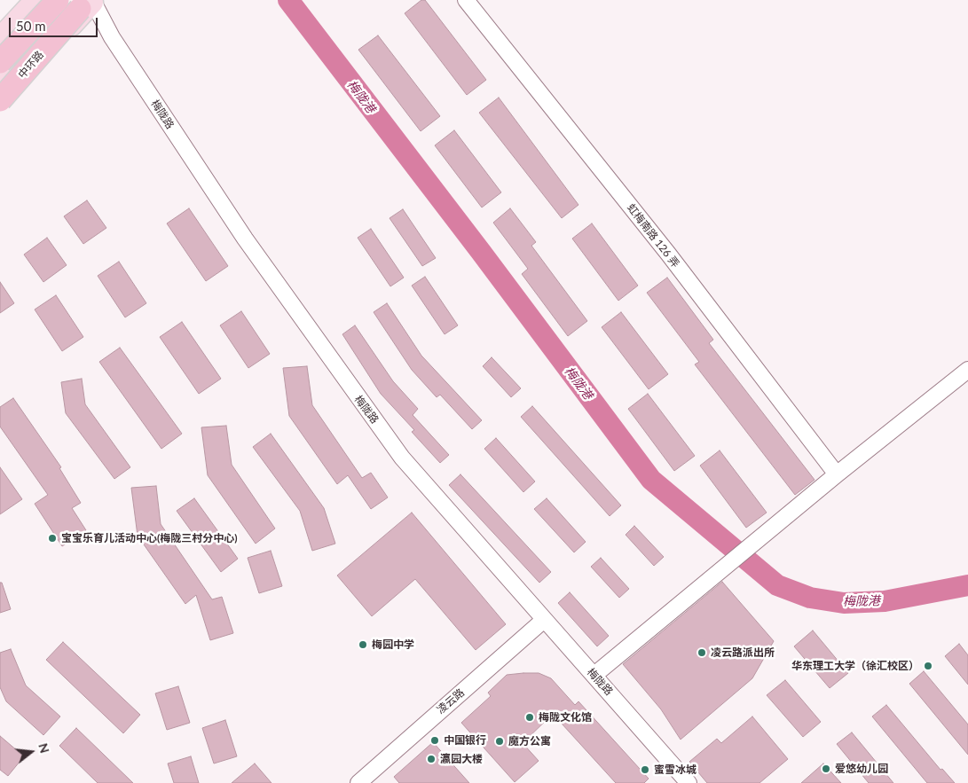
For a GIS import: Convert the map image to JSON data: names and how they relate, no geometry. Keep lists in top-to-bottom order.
{
  "streets": {
    "highway": ["中环路"],
    "street": ["梅陇路", "虹梅南路 126 弄", "凌云路"]
  },
  "crossings": [
    ["中环路", "梅陇路"],
    ["梅陇路", "凌云路"]
  ],
  "water": ["梅陇港"],
  "places": [
    "宝宝乐育儿活动中心(梅陇三村分中心)",
    "梅园中学",
    "凌云路派出所",
    "华东理工大学（徐汇校区）",
    "梅陇文化馆",
    "中国银行",
    "魔方公寓",
    "瀛园大楼",
    "爱悠幼儿园",
    "蜜雪冰城"
  ],
  "scale_bar": "50 m",
  "north": "right"
}
